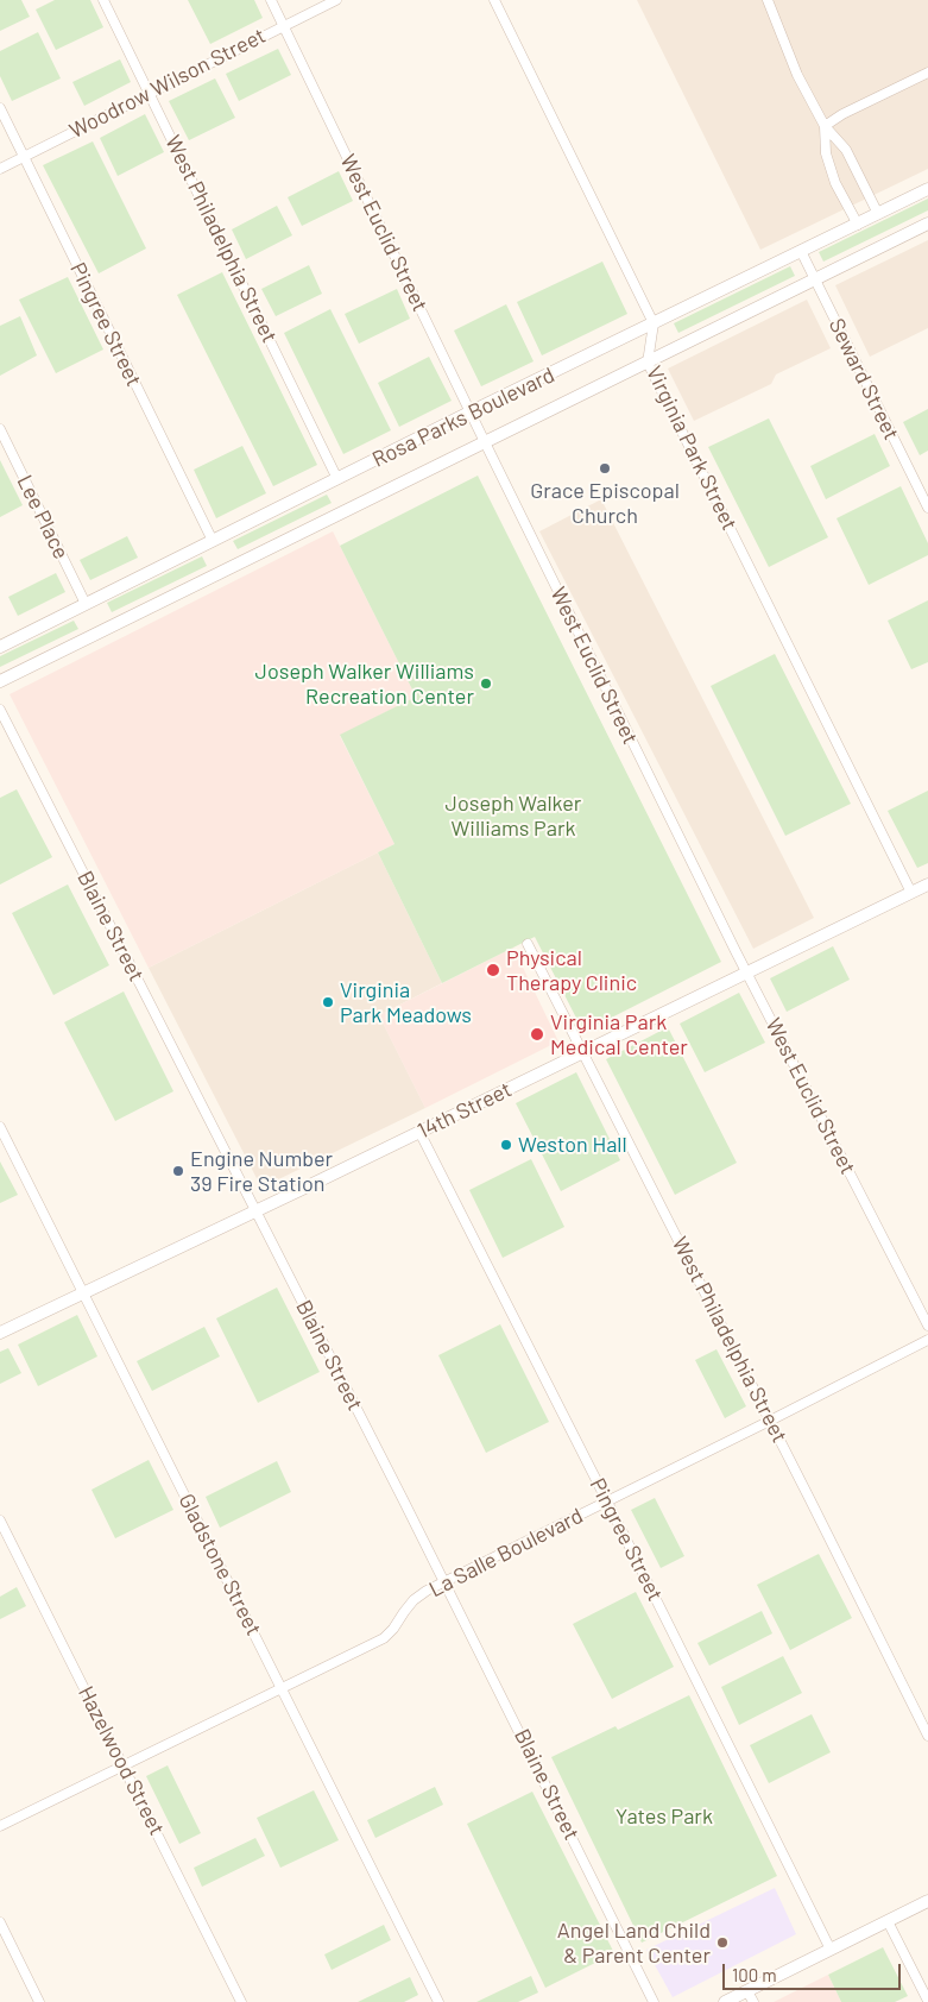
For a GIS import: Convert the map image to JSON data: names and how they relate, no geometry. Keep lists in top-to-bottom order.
{
  "streets": {
    "street": [
      "Woodrow Wilson Street",
      "West Euclid Street",
      "West Philadelphia Street",
      "Pingree Street",
      "Seward Street",
      "Rosa Parks Boulevard",
      "Virginia Park Street",
      "Lee Place",
      "Blaine Street",
      "14th Street",
      "La Salle Boulevard",
      "Gladstone Street",
      "Hazelwood Street"
    ]
  },
  "crossings": [
    ["Woodrow Wilson Street", "West Euclid Street"],
    ["Woodrow Wilson Street", "West Philadelphia Street"],
    ["Woodrow Wilson Street", "Pingree Street"],
    ["West Euclid Street", "Rosa Parks Boulevard"],
    ["West Euclid Street", "14th Street"],
    ["West Philadelphia Street", "Rosa Parks Boulevard"],
    ["West Philadelphia Street", "14th Street"],
    ["West Philadelphia Street", "La Salle Boulevard"],
    ["Pingree Street", "Rosa Parks Boulevard"],
    ["Pingree Street", "14th Street"],
    ["Pingree Street", "La Salle Boulevard"],
    ["Seward Street", "Rosa Parks Boulevard"],
    ["Rosa Parks Boulevard", "Virginia Park Street"],
    ["Rosa Parks Boulevard", "Lee Place"],
    ["Virginia Park Street", "14th Street"],
    ["Blaine Street", "14th Street"],
    ["Blaine Street", "La Salle Boulevard"],
    ["14th Street", "Gladstone Street"],
    ["La Salle Boulevard", "Gladstone Street"],
    ["La Salle Boulevard", "Hazelwood Street"]
  ],
  "parks": ["Joseph Walker Williams Park", "Yates Park"],
  "places": [
    "Grace Episcopal Church",
    "Joseph Walker Williams Recreation Center",
    "Physical Therapy Clinic",
    "Virginia Park Meadows",
    "Virginia Park Medical Center",
    "Weston Hall",
    "Engine Number 39 Fire Station",
    "Angel Land Child & Parent Center"
  ],
  "scale_bar": "100 m"
}
